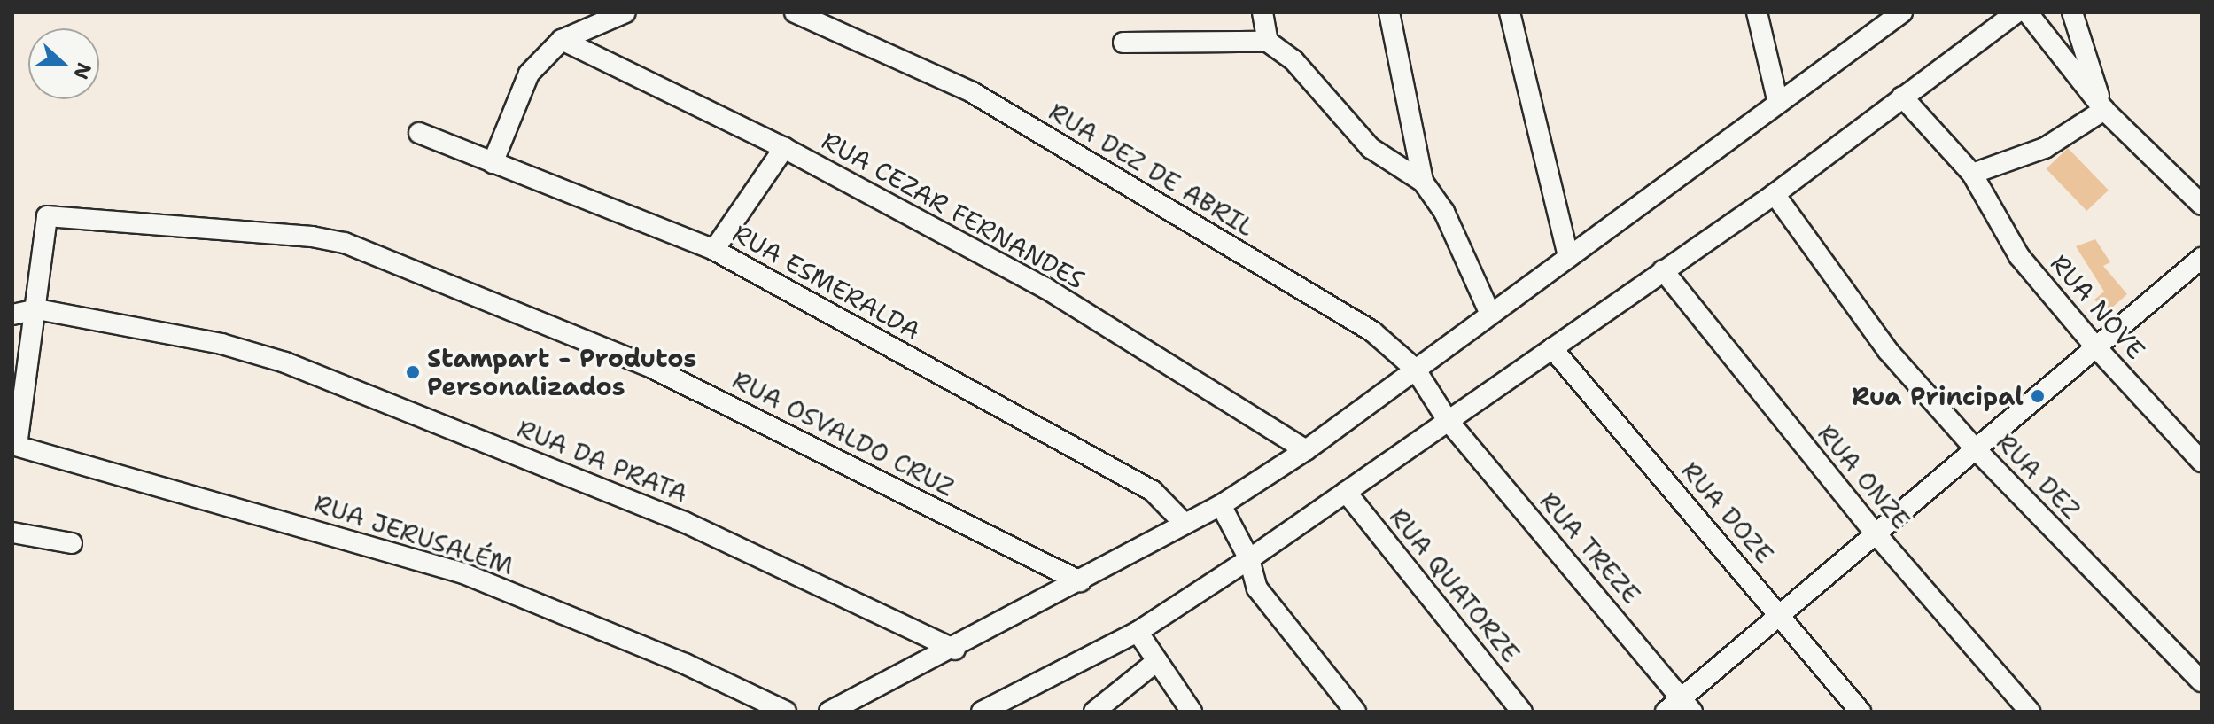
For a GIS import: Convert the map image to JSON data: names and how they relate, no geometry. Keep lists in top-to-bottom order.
{
  "streets": {
    "street": [
      "RUA DEZ DE ABRIL",
      "RUA CEZAR FERNANDES",
      "RUA ESMERALDA",
      "RUA NOVE",
      "RUA OSVALDO CRUZ",
      "RUA DA PRATA",
      "RUA DEZ",
      "RUA ONZE",
      "RUA DOZE",
      "RUA JERUSALÉM",
      "RUA TREZE",
      "RUA QUATORZE"
    ]
  },
  "crossings": [
    ["RUA DEZ DE ABRIL", "RUA TREZE"],
    ["RUA OSVALDO CRUZ", "RUA DA PRATA"],
    ["RUA OSVALDO CRUZ", "RUA JERUSALÉM"]
  ],
  "places": ["Stampart - Produtos Personalizados", "Rua Principal"],
  "north": "right"
}
